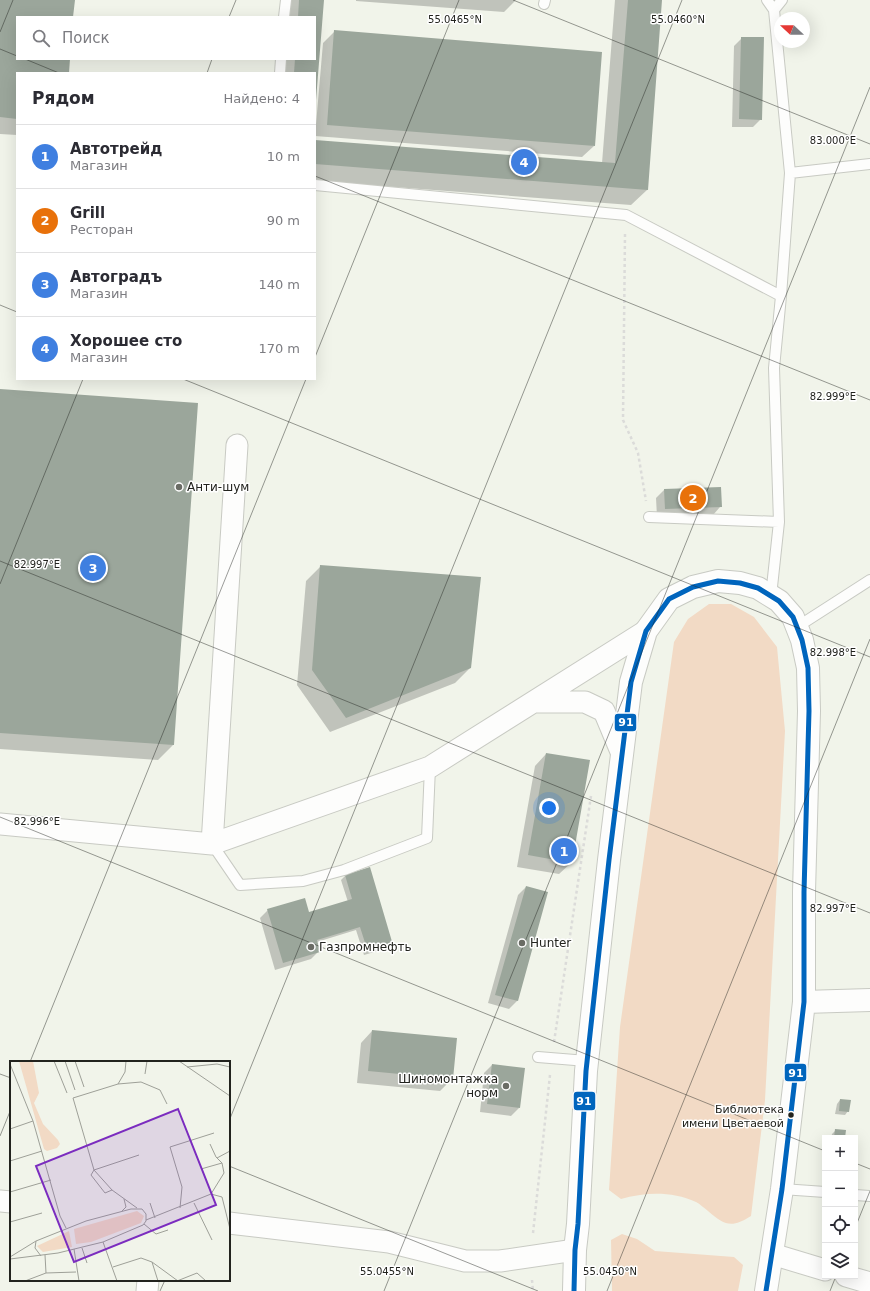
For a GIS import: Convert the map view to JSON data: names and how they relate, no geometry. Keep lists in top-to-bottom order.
{
  "places": [
    "Анти-шум",
    "Hunter",
    "Газпромнефть",
    "Шиномонтажка норм",
    "Библиотека имени Цветаевой"
  ],
  "lines": ["transit line 91"],
  "north": "left",
  "page": {
    "search": "Поиск",
    "heading": ["Рядом", "Найдено: 4"],
    "list": [
      {
        "mark": "1",
        "name": "Автотрейд",
        "note": "Магазин",
        "value": "10 m"
      },
      {
        "mark": "2",
        "name": "Grill",
        "note": "Ресторан",
        "value": "90 m"
      },
      {
        "mark": "3",
        "name": "Автоградъ",
        "note": "Магазин",
        "value": "140 m"
      },
      {
        "mark": "4",
        "name": "Хорошее сто",
        "note": "Магазин",
        "value": "170 m"
      }
    ],
    "pins": [
      "4",
      "2",
      "3",
      "1"
    ],
    "map_buttons": ["+", "−"]
  },
  "coordinates": [
    "55.0465°N",
    "55.0460°N",
    "83.000°E",
    "82.999°E",
    "82.997°E",
    "82.998°E",
    "82.996°E",
    "55.0455°N",
    "55.0450°N"
  ]
}
